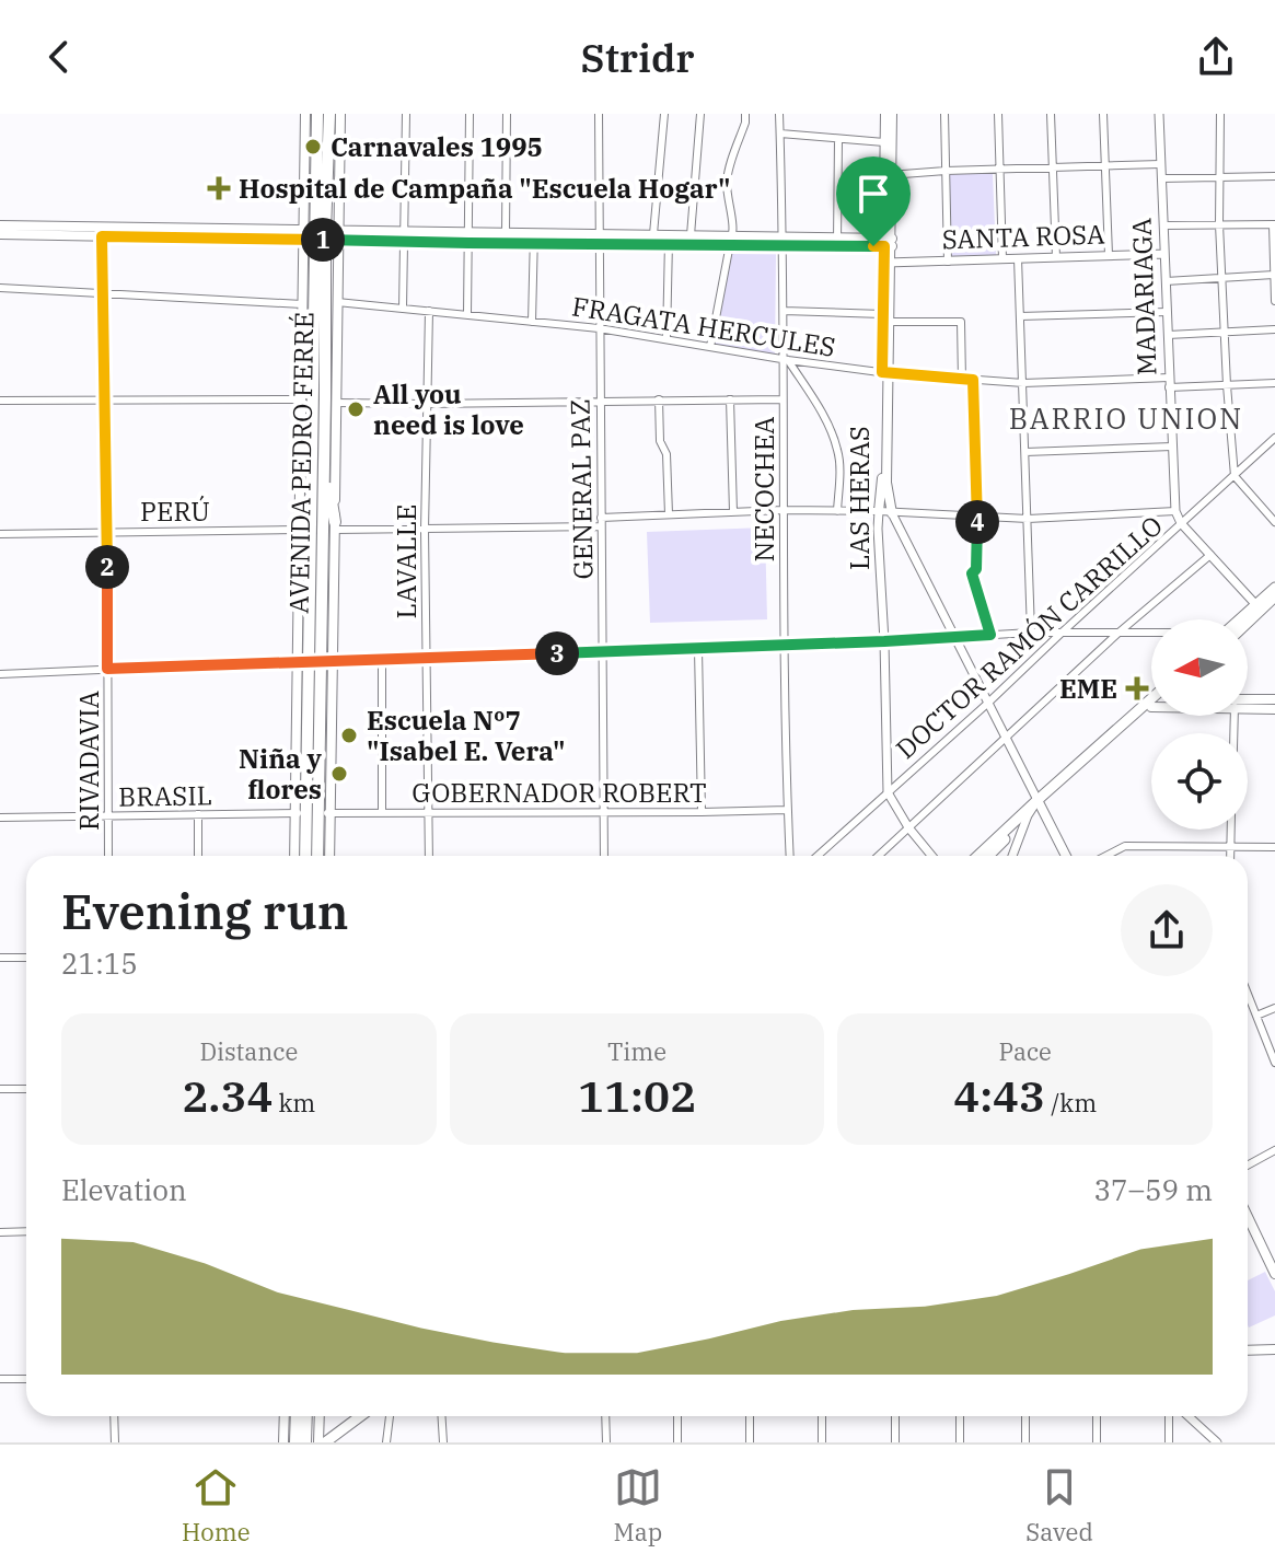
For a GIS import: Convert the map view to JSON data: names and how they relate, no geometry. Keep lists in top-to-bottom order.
{
  "streets": {
    "highway": ["AVENIDA PEDRO FERRÉ"],
    "main road": ["LAS HERAS"],
    "street": [
      "SANTA ROSA",
      "MADARIAGA",
      "FRAGATA HERCULES",
      "GENERAL PAZ",
      "NECOCHEA",
      "PERÚ",
      "LAVALLE",
      "DOCTOR RAMÓN CARRILLO",
      "RIVADAVIA",
      "GOBERNADOR ROBERT",
      "BRASIL"
    ]
  },
  "crossings": [
    ["SANTA ROSA", "MADARIAGA"],
    ["SANTA ROSA", "LAS HERAS"],
    ["MADARIAGA", "FRAGATA HERCULES"],
    ["MADARIAGA", "DOCTOR RAMÓN CARRILLO"],
    ["FRAGATA HERCULES", "AVENIDA PEDRO FERRÉ"],
    ["FRAGATA HERCULES", "GENERAL PAZ"],
    ["FRAGATA HERCULES", "NECOCHEA"],
    ["FRAGATA HERCULES", "LAS HERAS"],
    ["FRAGATA HERCULES", "LAVALLE"],
    ["AVENIDA PEDRO FERRÉ", "PERÚ"],
    ["AVENIDA PEDRO FERRÉ", "GOBERNADOR ROBERT"],
    ["AVENIDA PEDRO FERRÉ", "BRASIL"],
    ["GENERAL PAZ", "GOBERNADOR ROBERT"],
    ["NECOCHEA", "GOBERNADOR ROBERT"],
    ["LAS HERAS", "DOCTOR RAMÓN CARRILLO"],
    ["PERÚ", "RIVADAVIA"],
    ["LAVALLE", "GOBERNADOR ROBERT"],
    ["RIVADAVIA", "BRASIL"],
    ["GOBERNADOR ROBERT", "BRASIL"]
  ],
  "districts": ["BARRIO UNION"],
  "places": {
    "other": [
      "Carnavales 1995",
      "All you need is love",
      "Escuela Nº7 \"Isabel E. Vera\"",
      "Niña y flores"
    ],
    "health": ["Hospital de Campaña \"Escuela Hogar\"", "EME"]
  },
  "north": "left",
  "page": {
    "header": "Stridr",
    "pins": [
      "1",
      "4",
      "2",
      "3"
    ],
    "heading": ["Evening run", "21:15"],
    "stats": [
      ["Distance", "2.34 km"],
      ["Time", "11:02"],
      ["Pace", "4:43 /km"]
    ],
    "chart": ["Elevation", "37–59 m"],
    "tabs": ["Home", "Map", "Saved"]
  }
}
